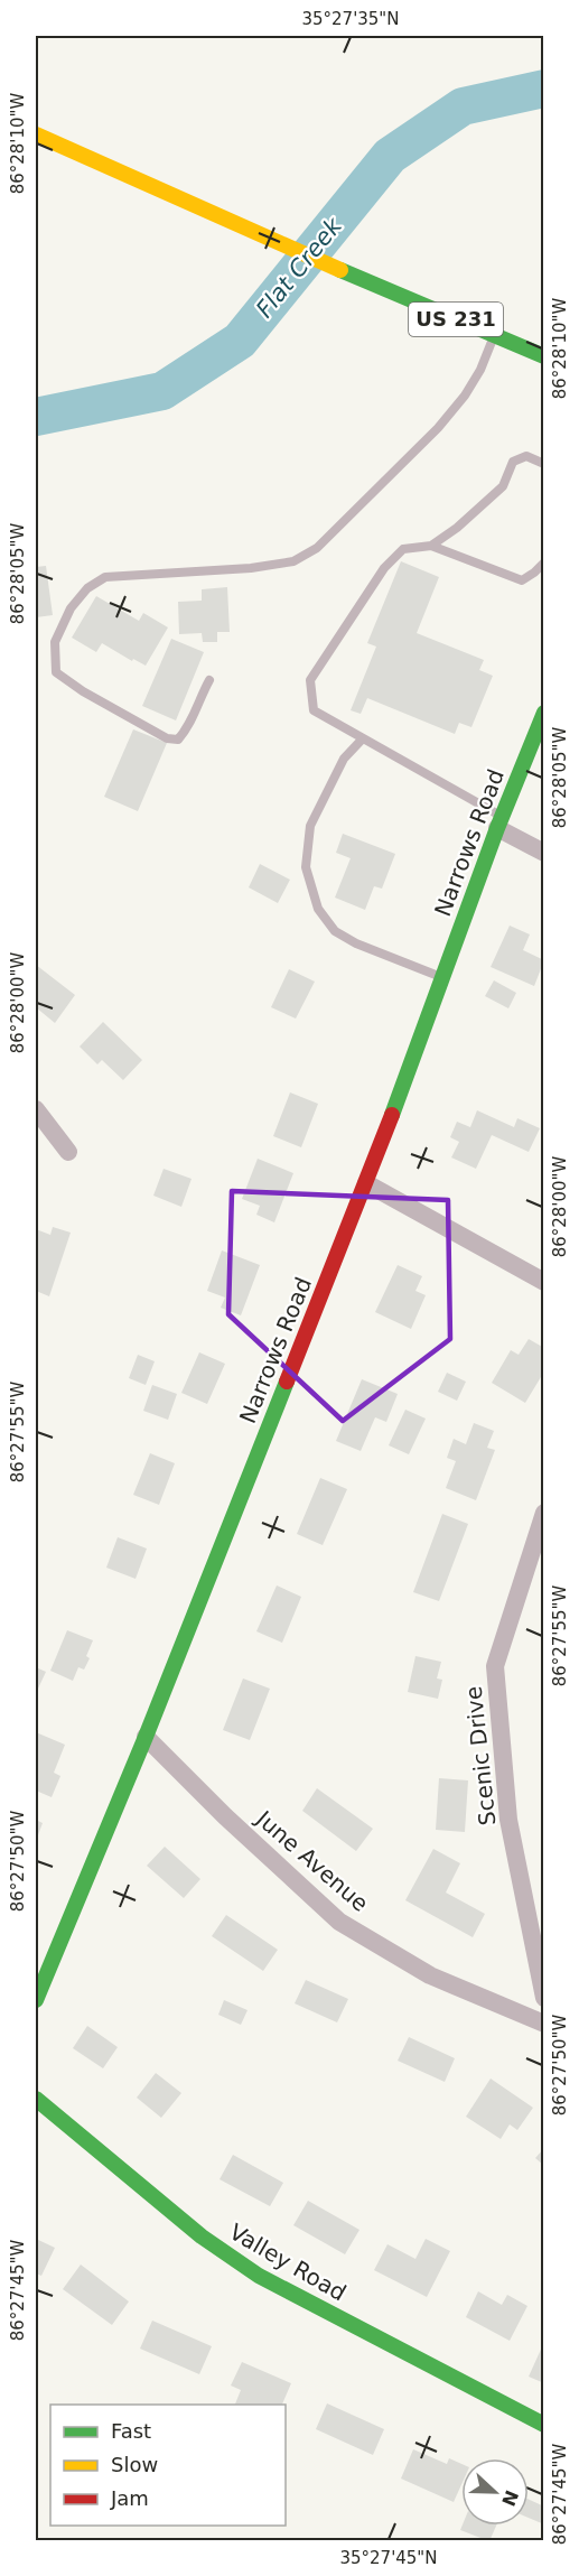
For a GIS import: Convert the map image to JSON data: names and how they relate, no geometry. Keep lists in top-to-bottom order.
{
  "streets": {
    "main road": ["US 231", "Narrows Road", "Valley Road"],
    "street": ["Scenic Drive", "June Avenue"]
  },
  "crossings": [
    ["Narrows Road", "June Avenue"]
  ],
  "water": ["Flat Creek"],
  "legend": ["Fast", "Slow", "Jam"],
  "north": "right",
  "coordinates": [
    "35°27'35\"N",
    "86°28'10\"W",
    "86°28'05\"W",
    "86°28'00\"W",
    "86°27'55\"W",
    "86°27'50\"W",
    "86°27'45\"W",
    "35°27'45\"N"
  ]
}
